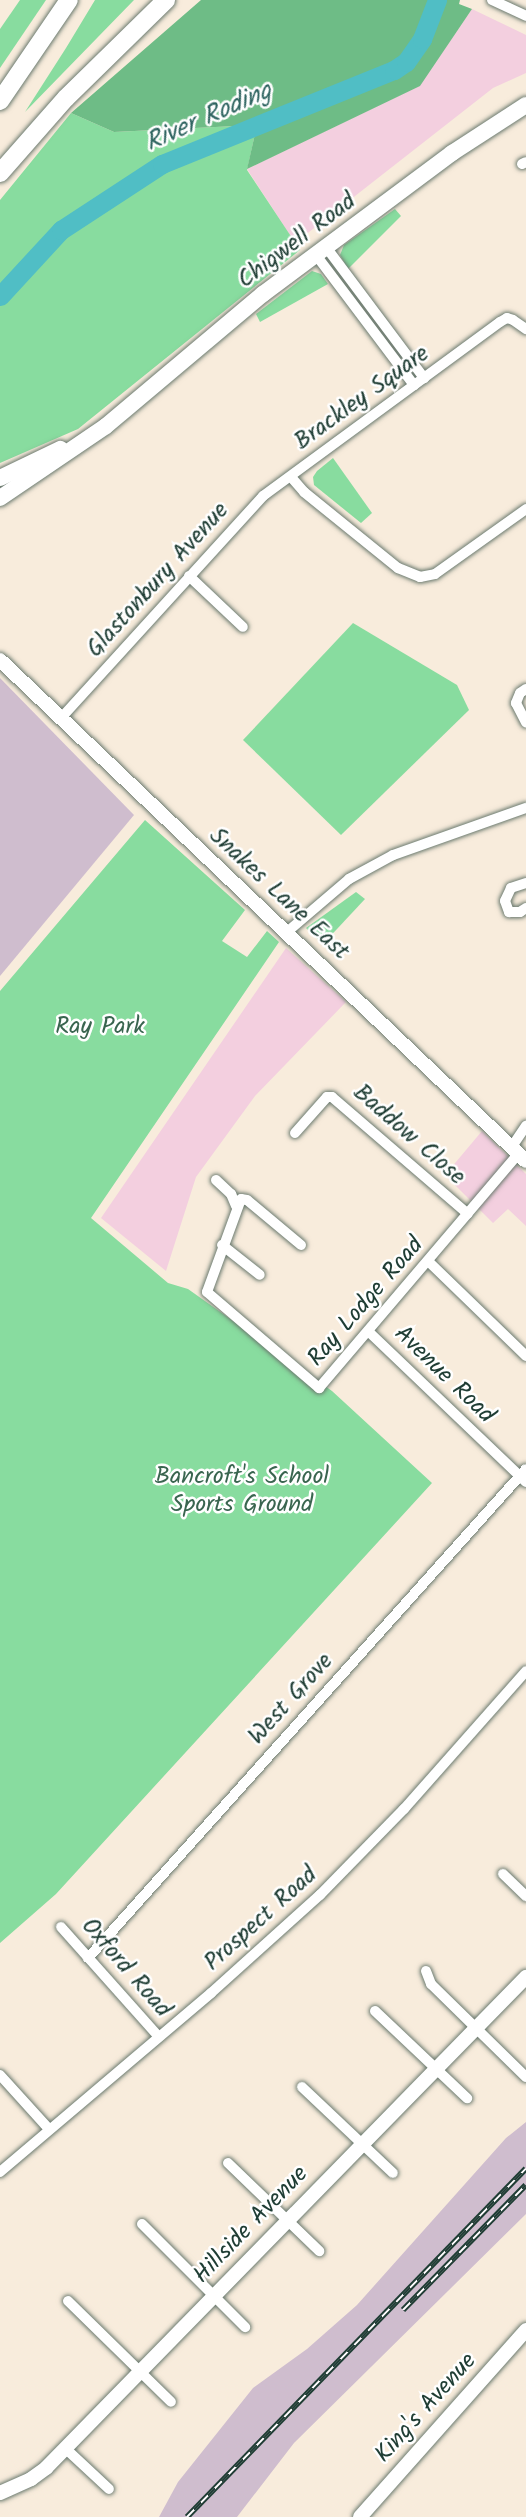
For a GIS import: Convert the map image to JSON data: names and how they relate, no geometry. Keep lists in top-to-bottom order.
{
  "streets": {
    "main road": ["Chigwell Road"],
    "street": [
      "Brackley Square",
      "Glastonbury Avenue",
      "Snakes Lane East",
      "Baddow Close",
      "Ray Lodge Road",
      "Avenue Road",
      "West Grove",
      "Prospect Road",
      "Oxford Road",
      "Hillside Avenue",
      "King's Avenue"
    ]
  },
  "crossings": [
    ["Brackley Square", "Glastonbury Avenue"],
    ["Glastonbury Avenue", "Snakes Lane East"],
    ["Snakes Lane East", "Ray Lodge Road"],
    ["Baddow Close", "Ray Lodge Road"],
    ["Ray Lodge Road", "Avenue Road"],
    ["Avenue Road", "West Grove"],
    ["West Grove", "Oxford Road"],
    ["Prospect Road", "Oxford Road"]
  ],
  "water": ["River Roding"],
  "parks": ["Ray Park", "Bancroft's School Sports Ground"]
}
